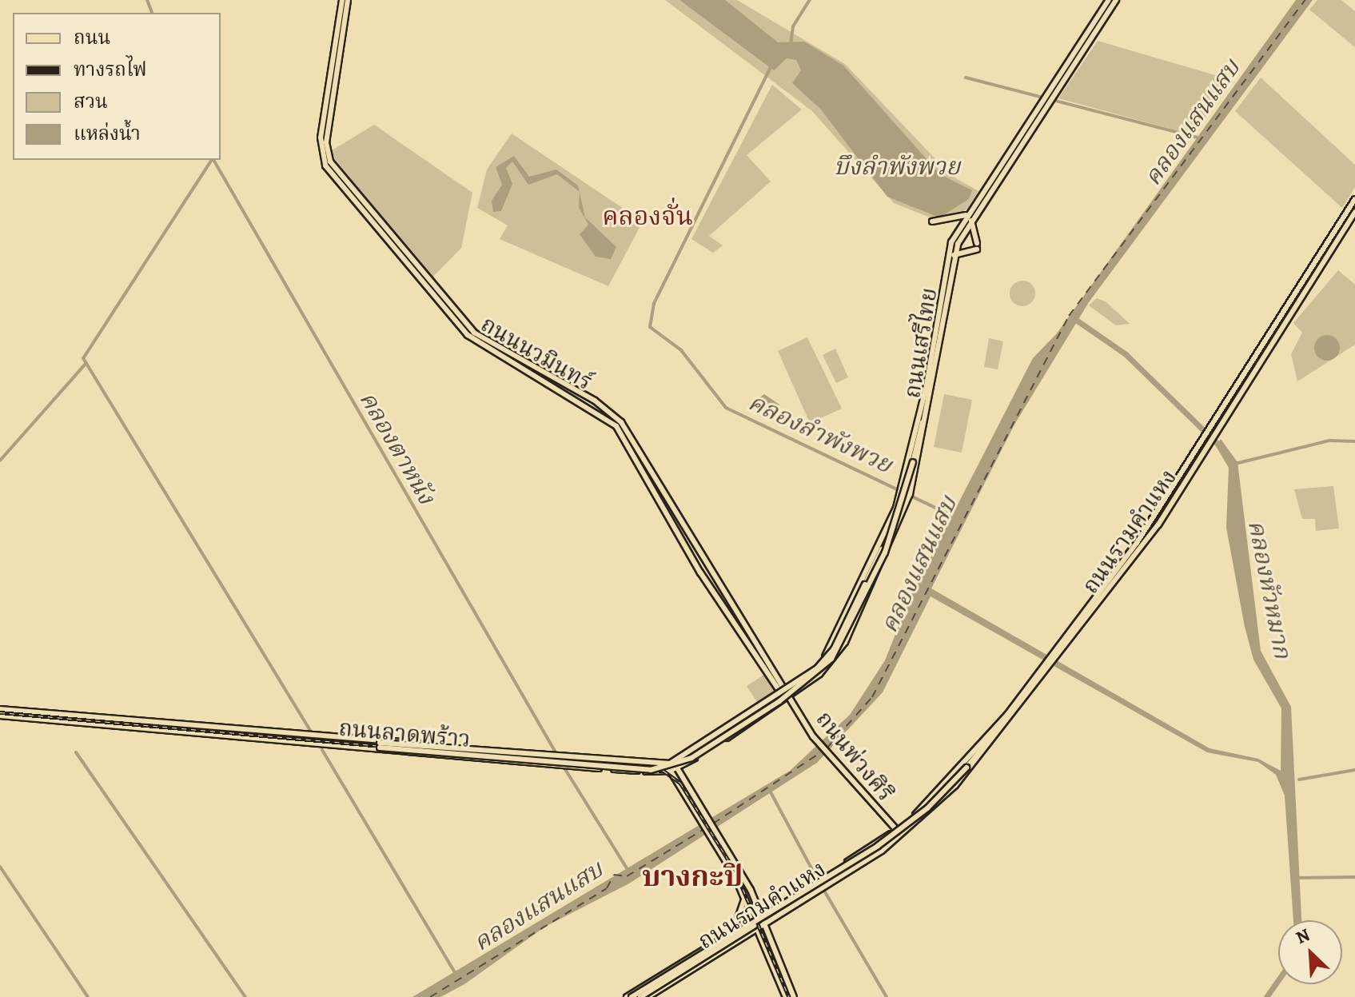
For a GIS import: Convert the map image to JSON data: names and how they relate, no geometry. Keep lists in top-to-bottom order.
{
  "streets": {
    "main road": [
      "ถนนเสรีไทย",
      "ถนนนวมินทร์",
      "ถนนรามคำแหง",
      "ถนนลาดพร้าว",
      "ถนนพ่วงศิริ"
    ]
  },
  "crossings": [
    ["ถนนเสรีไทย", "ถนนนวมินทร์"],
    ["ถนนเสรีไทย", "ถนนลาดพร้าว"],
    ["ถนนเสรีไทย", "ถนนพ่วงศิริ"],
    ["ถนนนวมินทร์", "ถนนพ่วงศิริ"],
    ["ถนนรามคำแหง", "ถนนพ่วงศิริ"],
    ["ถนนลาดพร้าว", "ถนนพ่วงศิริ"]
  ],
  "districts": ["คลองจั่น", "บางกะปิ"],
  "water": [
    "คลองแสนแสบ",
    "บึงลำพังพวย",
    "คลองลำพังพวย",
    "คลองตาหนัง",
    "คลองหัวหมาก"
  ],
  "legend": [
    "ถนน",
    "ทางรถไฟ",
    "สวน",
    "แหล่งน้ำ"
  ],
  "north": "top left"
}
